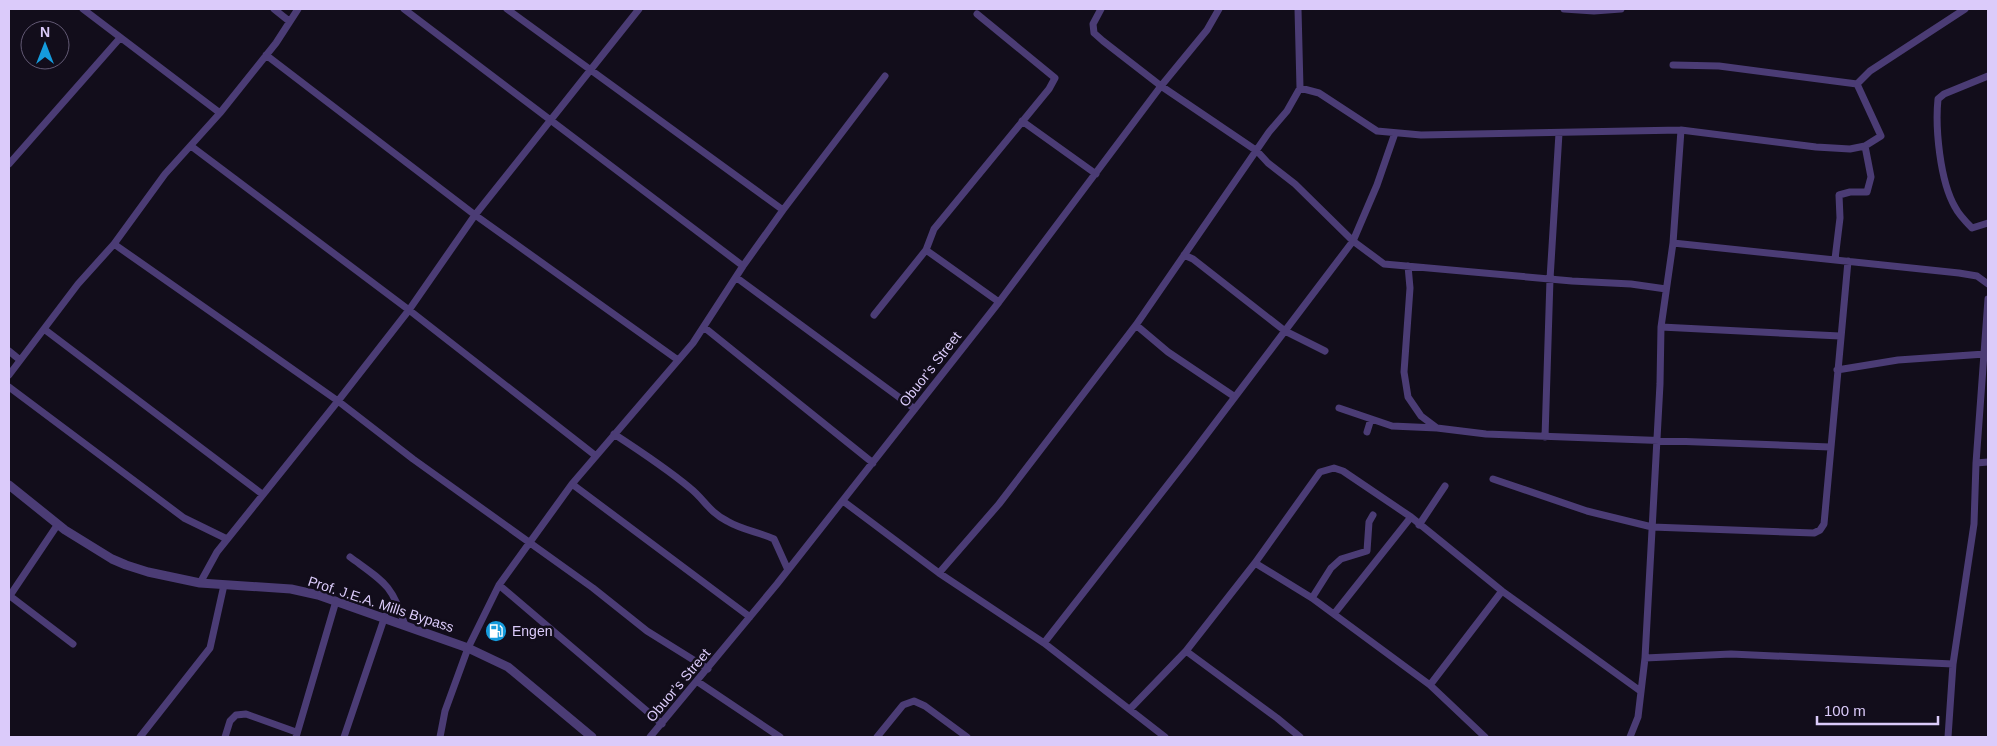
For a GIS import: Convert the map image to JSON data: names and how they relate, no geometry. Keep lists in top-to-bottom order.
{
  "streets": {
    "street": ["Obuor’s Street", "Prof. J.E.A. Mills Bypass"]
  },
  "places": {
    "fuel station": ["Engen"]
  },
  "scale_bar": "100 m",
  "north": "top"
}
